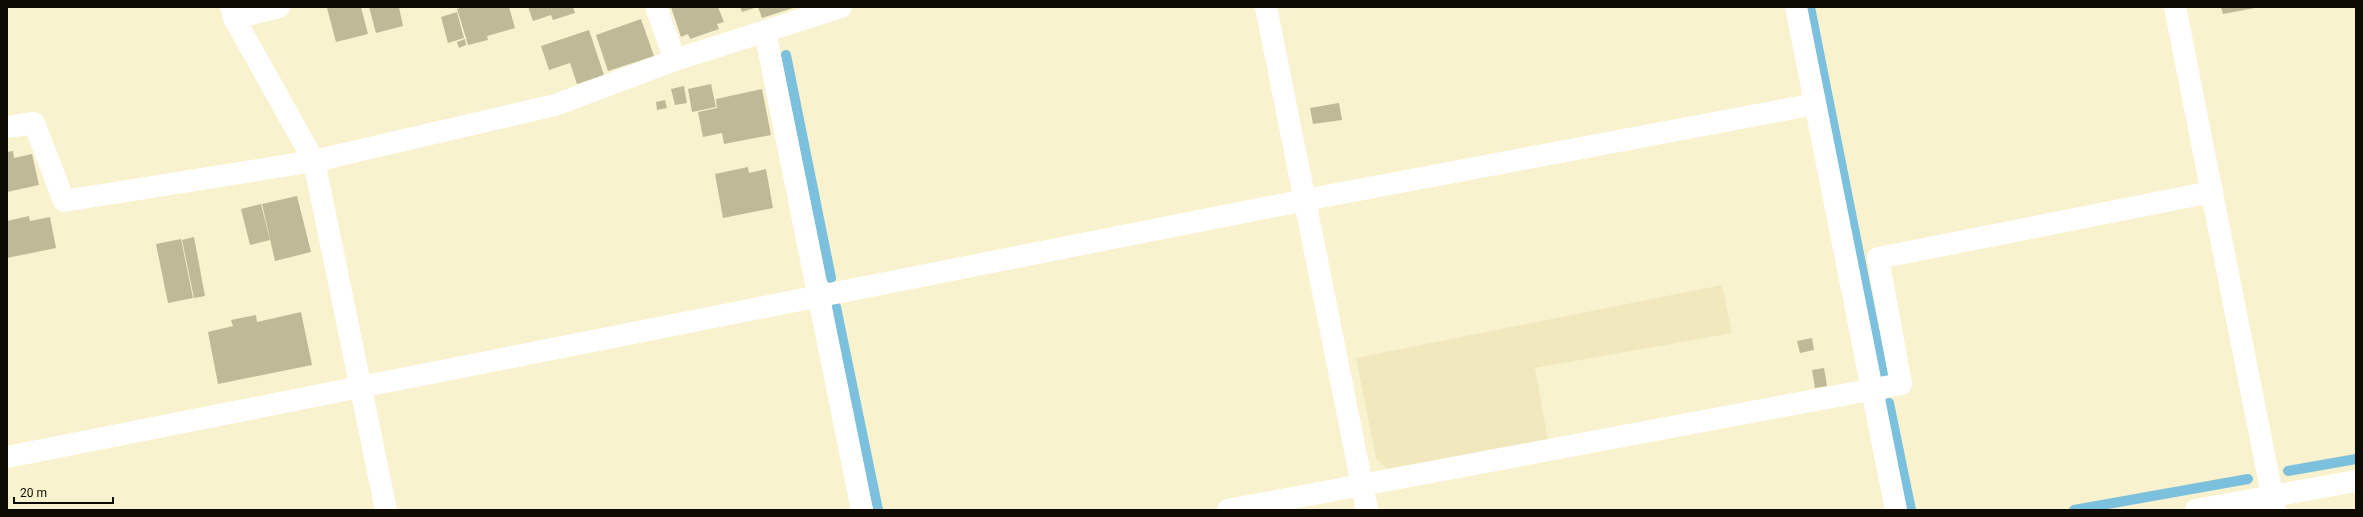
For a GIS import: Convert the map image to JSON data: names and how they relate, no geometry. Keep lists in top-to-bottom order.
{
  "scale_bar": "20 m"
}
